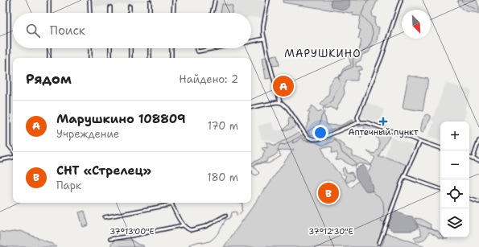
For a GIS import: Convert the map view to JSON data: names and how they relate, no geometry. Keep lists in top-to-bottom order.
{
  "districts": ["МАРУШКИНО"],
  "places": {
    "health": ["Аптечный пункт"]
  },
  "north": "bottom right",
  "page": {
    "search": "Поиск",
    "heading": ["Рядом", "Найдено: 2"],
    "pins": ["A", "B"],
    "list": [
      {
        "mark": "A",
        "name": "Марушкино 108809",
        "note": "Учреждение",
        "value": "170 m"
      },
      {
        "mark": "B",
        "name": "СНТ «Стрелец»",
        "note": "Парк",
        "value": "180 m"
      }
    ],
    "map_buttons": ["+", "−"]
  },
  "coordinates": ["37°13'00\"E", "37°12'30\"E"]
}
